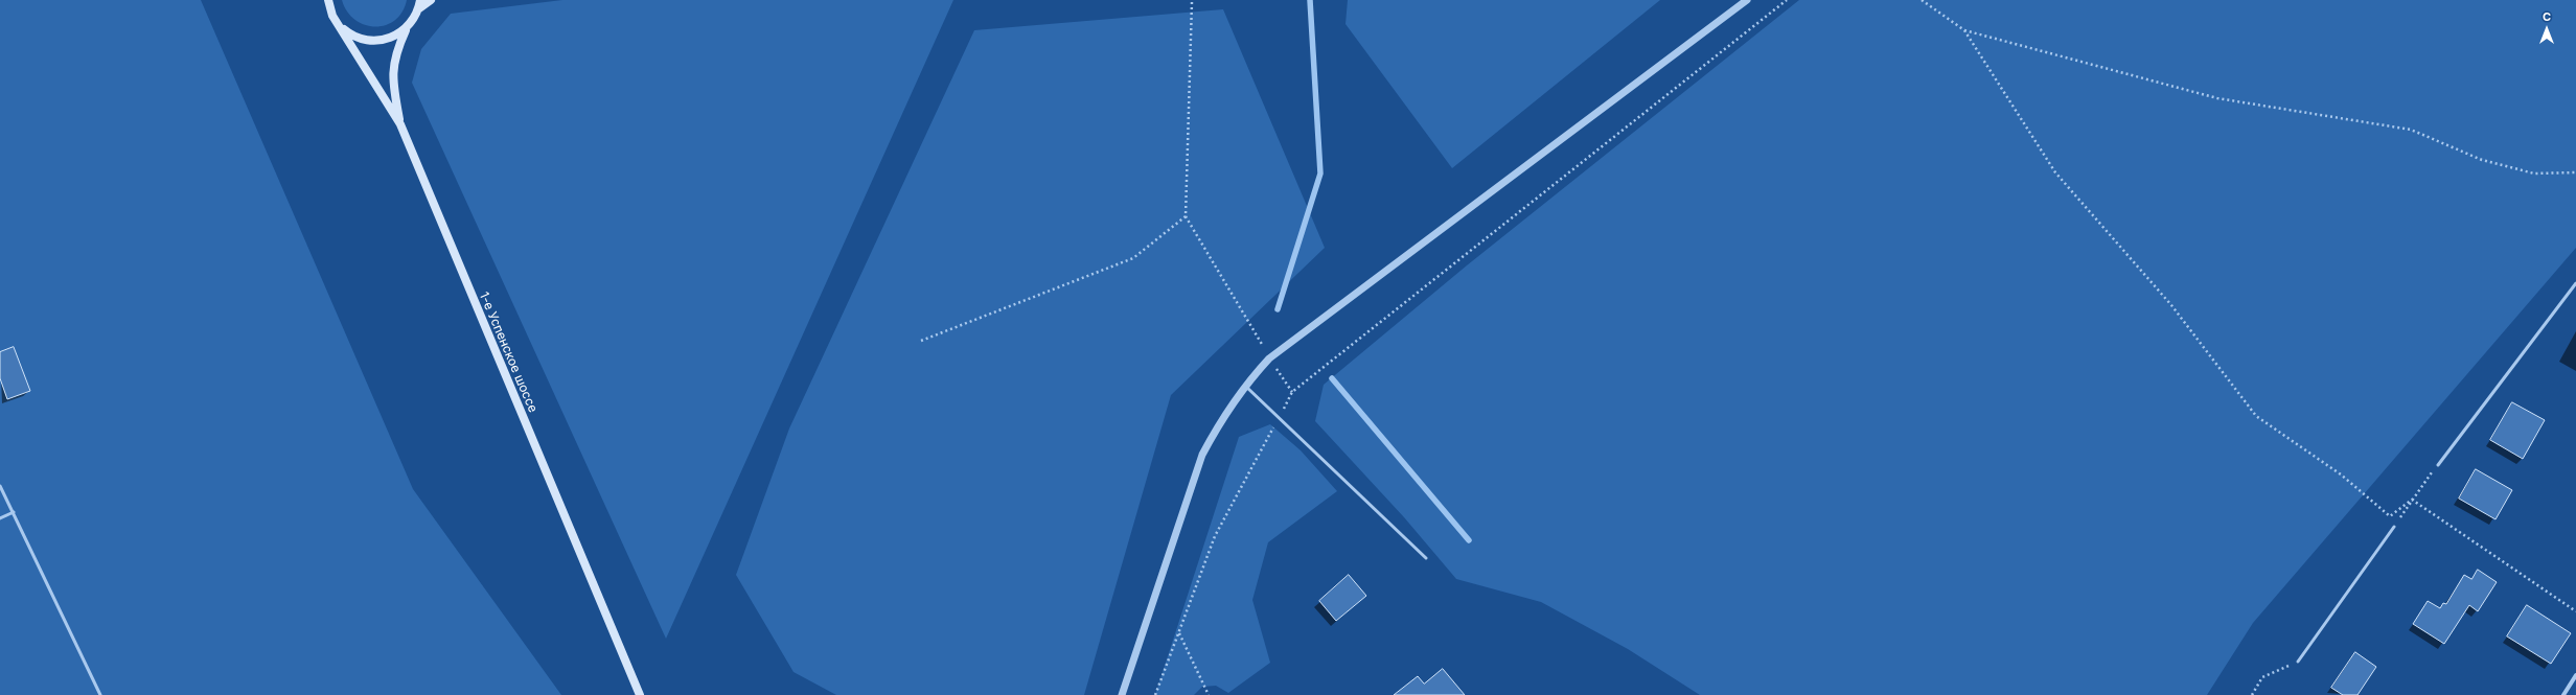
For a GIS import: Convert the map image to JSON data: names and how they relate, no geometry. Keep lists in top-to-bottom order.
{
  "streets": {
    "main road": ["1-е Успенское шоссе"]
  },
  "north": "top"
}
